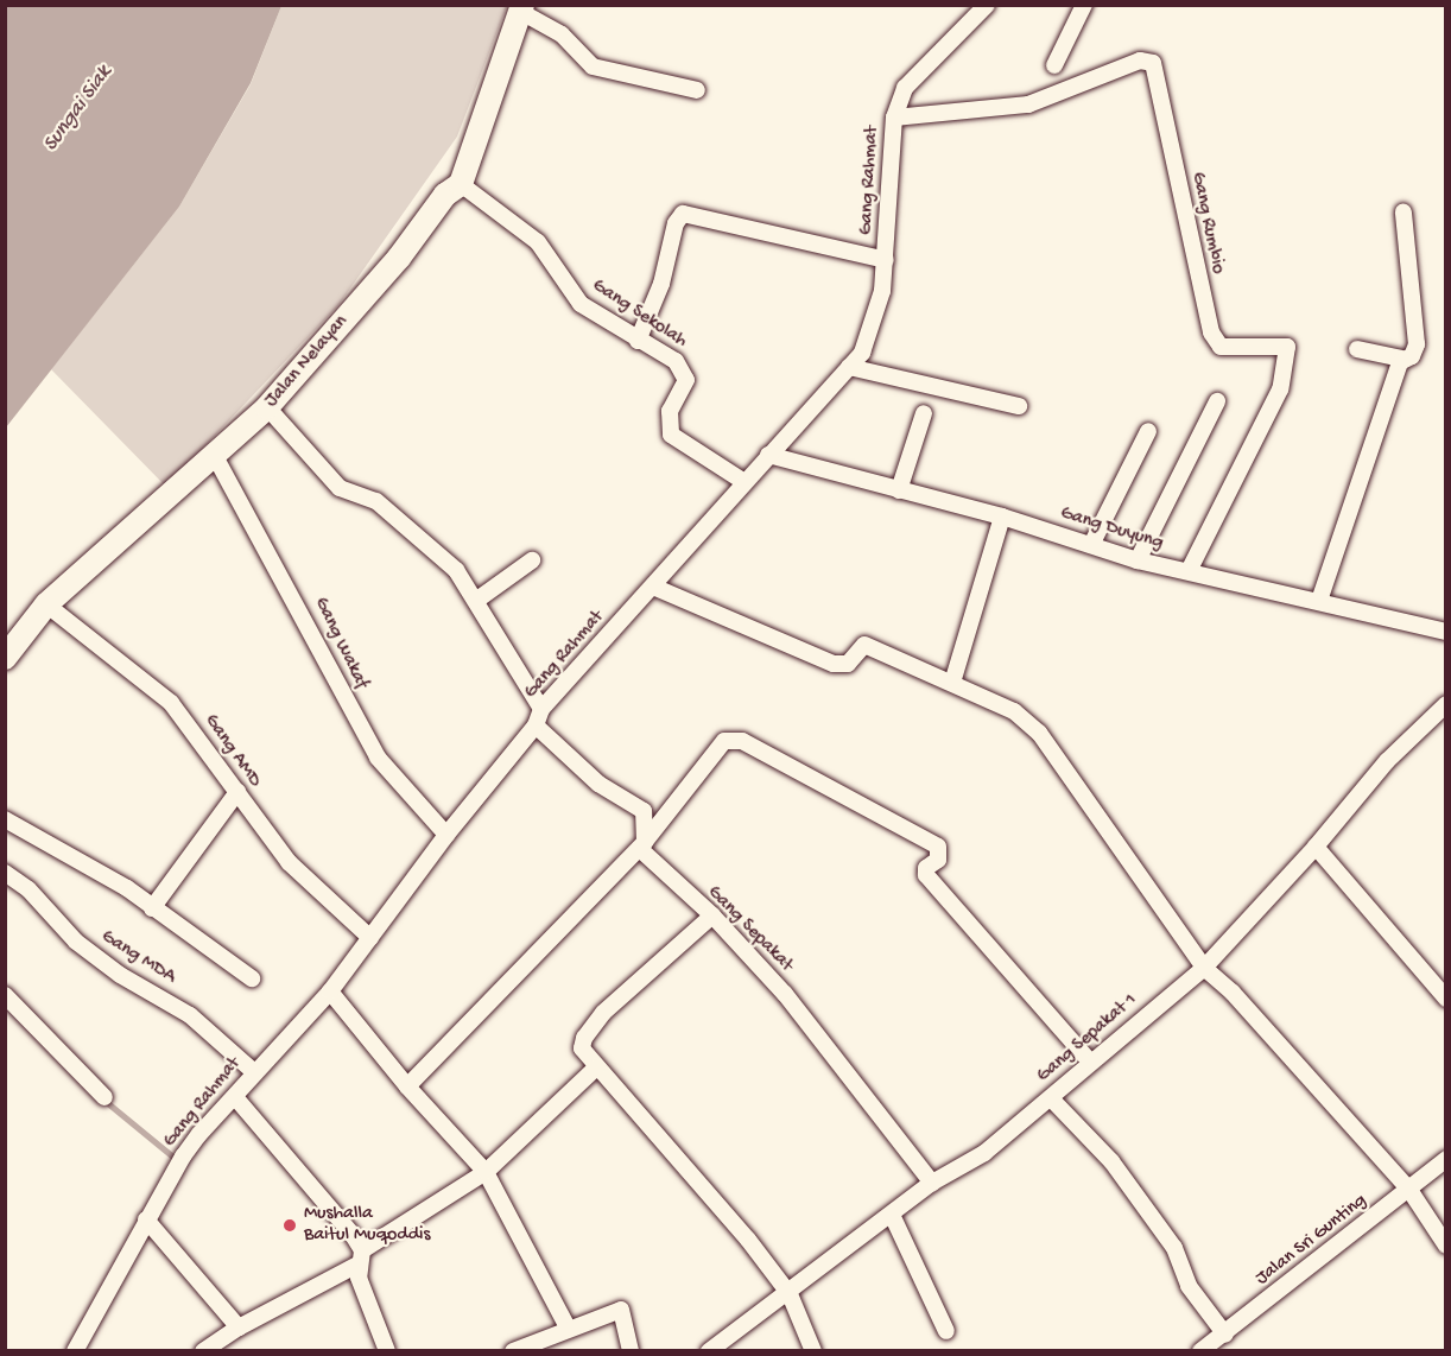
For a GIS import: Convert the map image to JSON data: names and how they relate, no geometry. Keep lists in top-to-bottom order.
{
  "streets": {
    "main road": ["Jalan Nelayan"],
    "street": [
      "Gang Rahmat",
      "Gang Rumbio",
      "Gang Sekolah",
      "Gang Duyung",
      "Gang Wakaf",
      "Gang AMD",
      "Gang Sepakat",
      "Gang MDA",
      "Gang Sepakat 1",
      "Jalan Sri Gunting"
    ]
  },
  "crossings": [
    ["Gang Rahmat", "Gang Rumbio"],
    ["Gang Rahmat", "Gang Sekolah"],
    ["Gang Rahmat", "Gang Duyung"],
    ["Gang Rahmat", "Gang Wakaf"],
    ["Gang Rahmat", "Gang AMD"],
    ["Gang Rahmat", "Gang MDA"],
    ["Gang Rumbio", "Gang Duyung"],
    ["Gang Sekolah", "Jalan Nelayan"],
    ["Jalan Nelayan", "Gang Wakaf"],
    ["Jalan Nelayan", "Gang AMD"],
    ["Gang Sepakat", "Gang Sepakat 1"]
  ],
  "water": ["Sungai Siak"],
  "places": ["Mushalla Baitul Muqoddis"]
}
